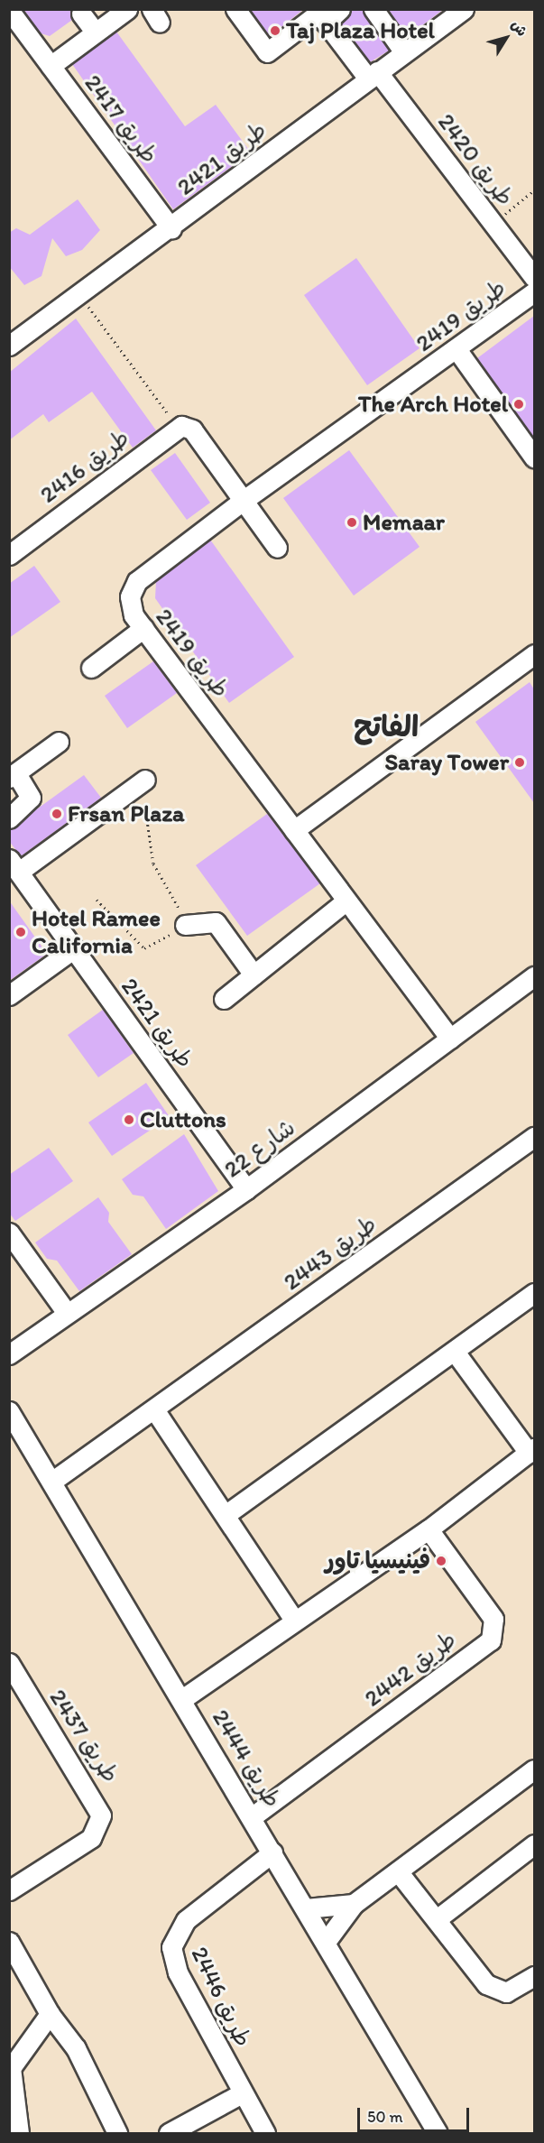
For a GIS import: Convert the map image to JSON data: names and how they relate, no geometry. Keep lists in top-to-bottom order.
{
  "streets": {
    "street": [
      "طريق 2417",
      "طريق 2421",
      "طريق 2420",
      "طريق 2419",
      "طريق 2416",
      "شارع 22",
      "طريق 2443",
      "طريق 2442",
      "طريق 2437",
      "طريق 2444",
      "طريق 2446"
    ]
  },
  "crossings": [
    ["طريق 2417", "طريق 2421"],
    ["طريق 2421", "طريق 2420"],
    ["طريق 2421", "شارع 22"],
    ["طريق 2419", "شارع 22"],
    ["طريق 2443", "طريق 2444"],
    ["طريق 2442", "طريق 2444"],
    ["طريق 2444", "طريق 2446"]
  ],
  "districts": ["الفاتح"],
  "places": [
    "Taj Plaza Hotel",
    "The Arch Hotel",
    "Memaar",
    "Saray Tower",
    "Frsan Plaza",
    "Hotel Ramee California",
    "Cluttons",
    "فينيسيا تاور"
  ],
  "scale_bar": "50 m",
  "north": "top right"
}
